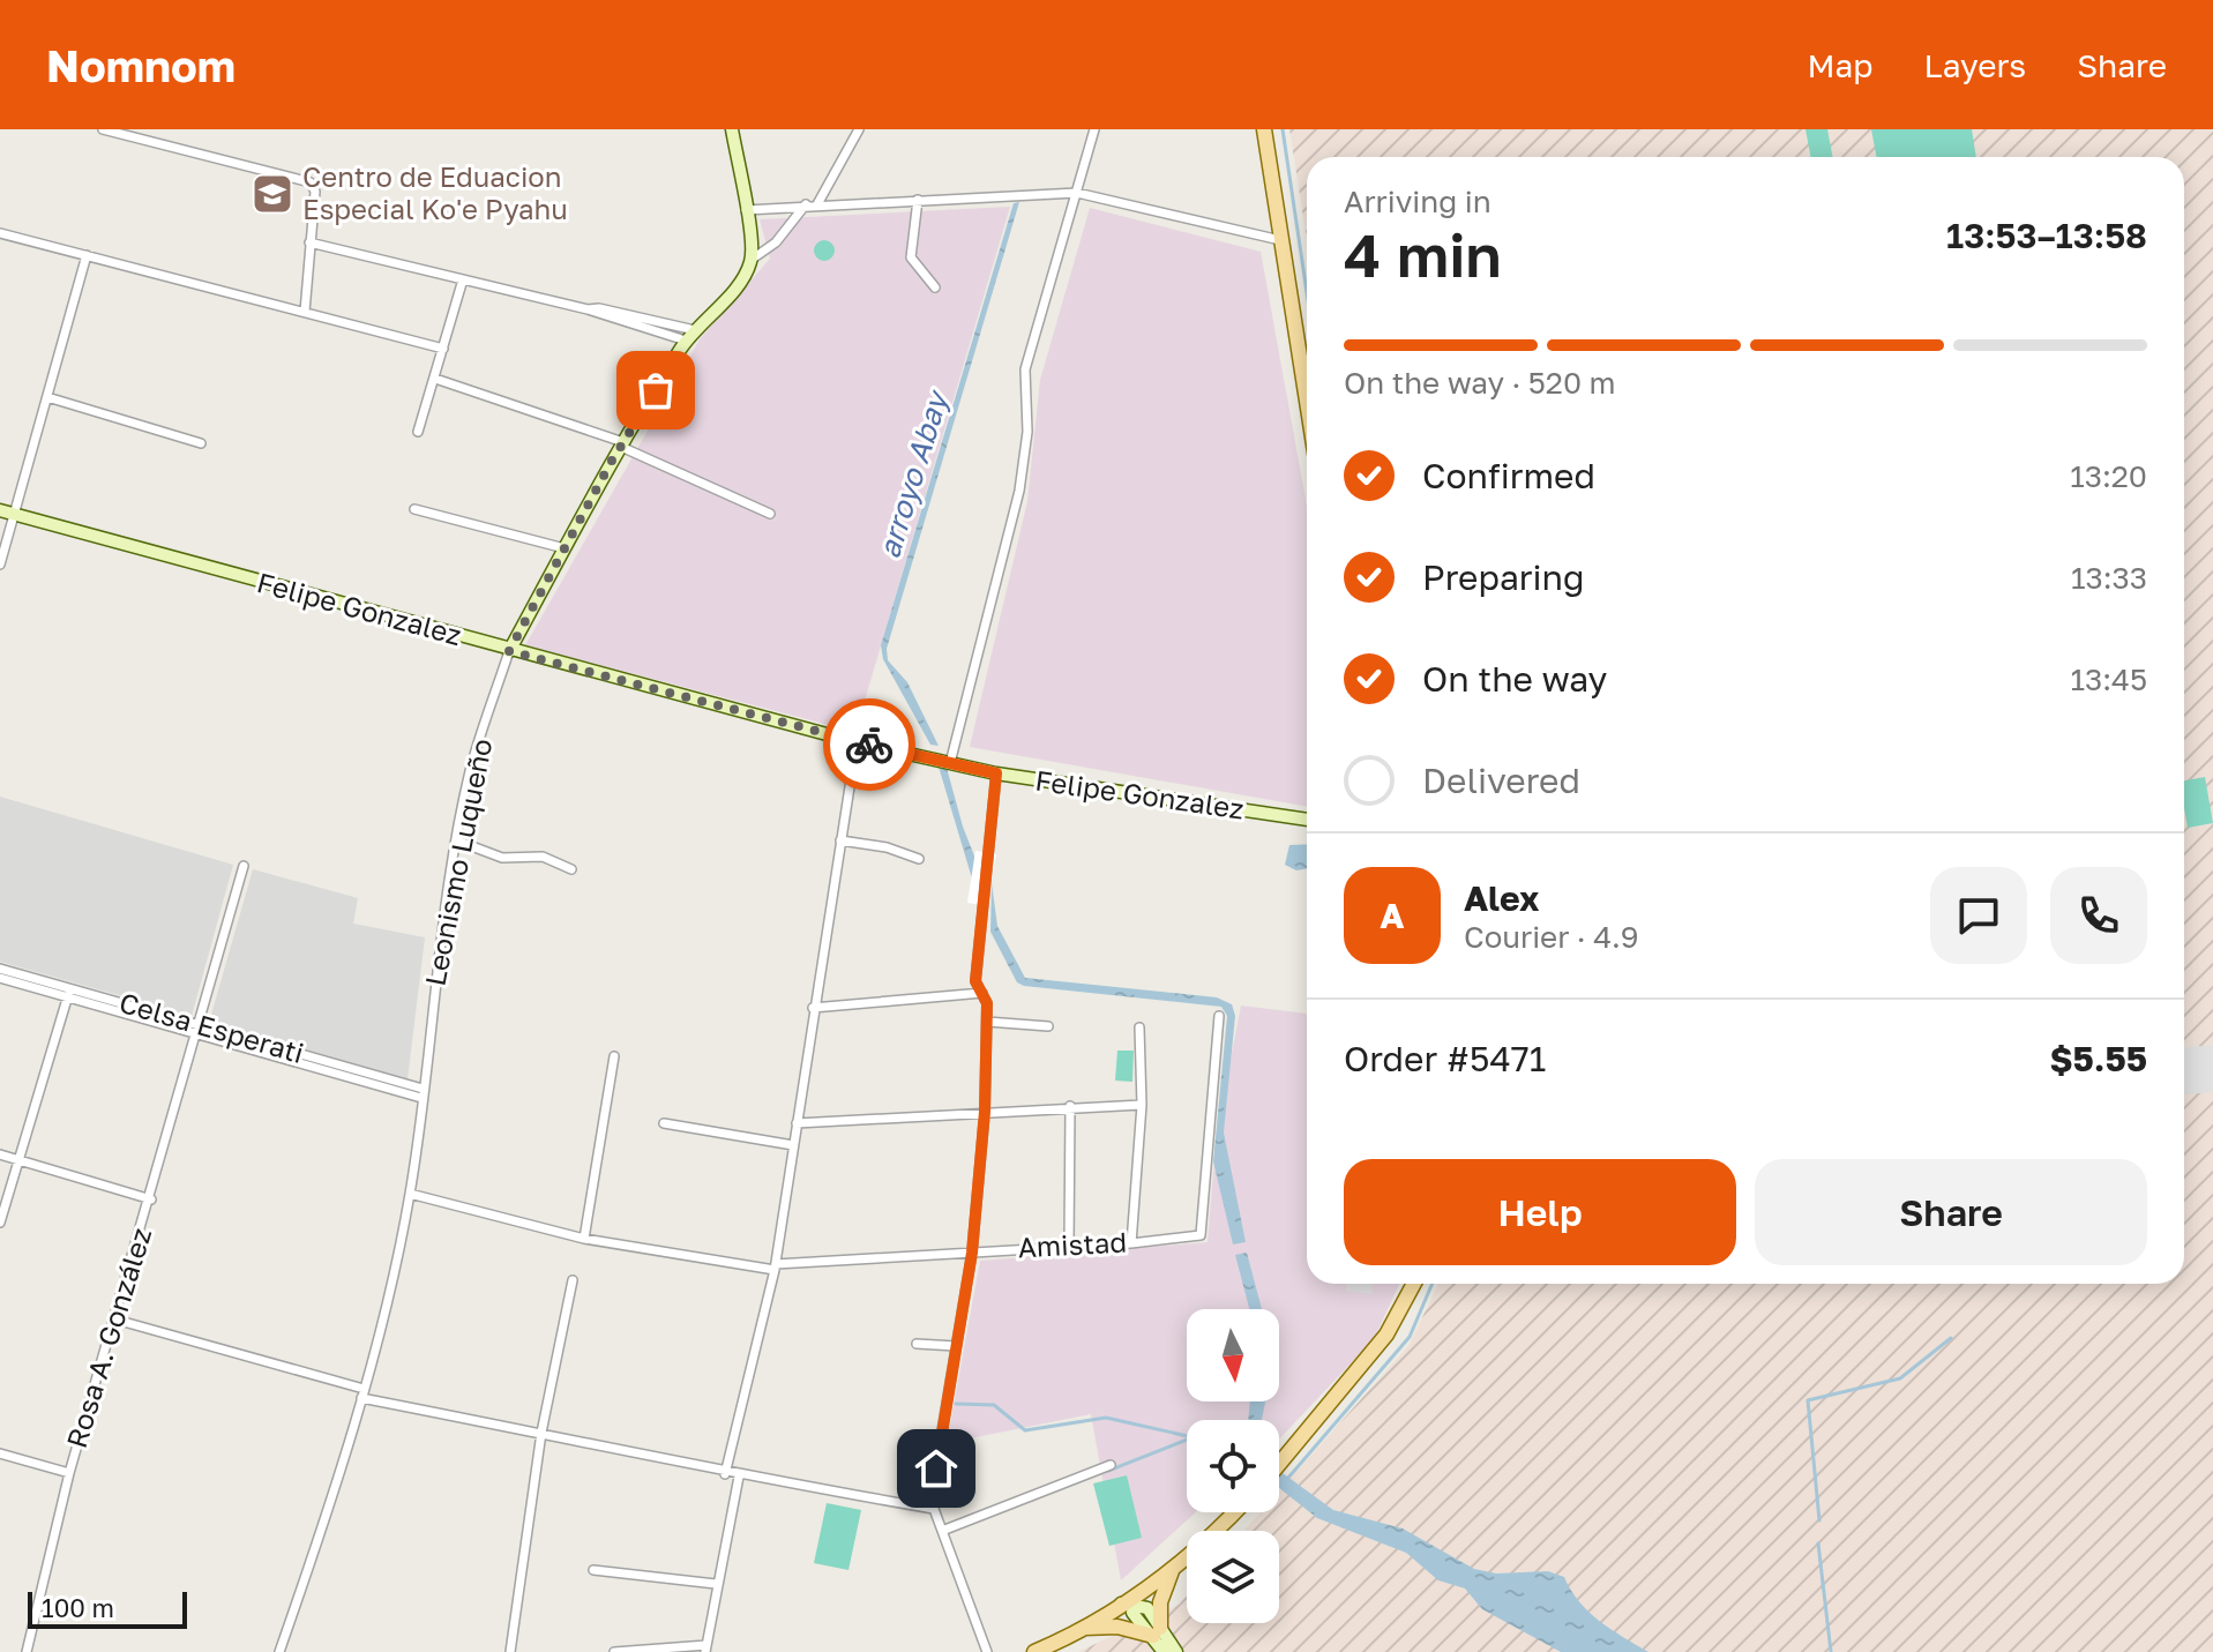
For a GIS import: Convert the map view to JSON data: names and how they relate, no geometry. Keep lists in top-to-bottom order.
{
  "streets": {
    "street": [
      "Felipe Gonzalez",
      "Leonismo Luqueño",
      "Celsa Esperati",
      "Amistad",
      "Rosa A. González"
    ]
  },
  "crossings": [
    ["Felipe Gonzalez", "Leonismo Luqueño"],
    ["Leonismo Luqueño", "Celsa Esperati"],
    ["Leonismo Luqueño", "Amistad"],
    ["Celsa Esperati", "Rosa A. González"]
  ],
  "water": ["arroyo Abay"],
  "places": {
    "school or university": ["Centro de Eduacion Especial Ko'e Pyahu"]
  },
  "scale_bar": "100 m",
  "north": "bottom",
  "page": {
    "header": "Nomnom",
    "nav": ["Map", "Layers", "Share"],
    "heading": ["4 min", "Arriving in", "13:53–13:58"],
    "panel": [
      "Alex",
      "Courier · 4.9",
      "Order #5471",
      "$5.55"
    ],
    "bar": "On the way · 520 m",
    "list": [
      ["Confirmed", "13:20"],
      ["Preparing", "13:33"],
      ["On the way", "13:45"],
      "Delivered"
    ],
    "round": "A",
    "buttons": ["Help", "Share"],
    "scale": "100 m"
  }
}
